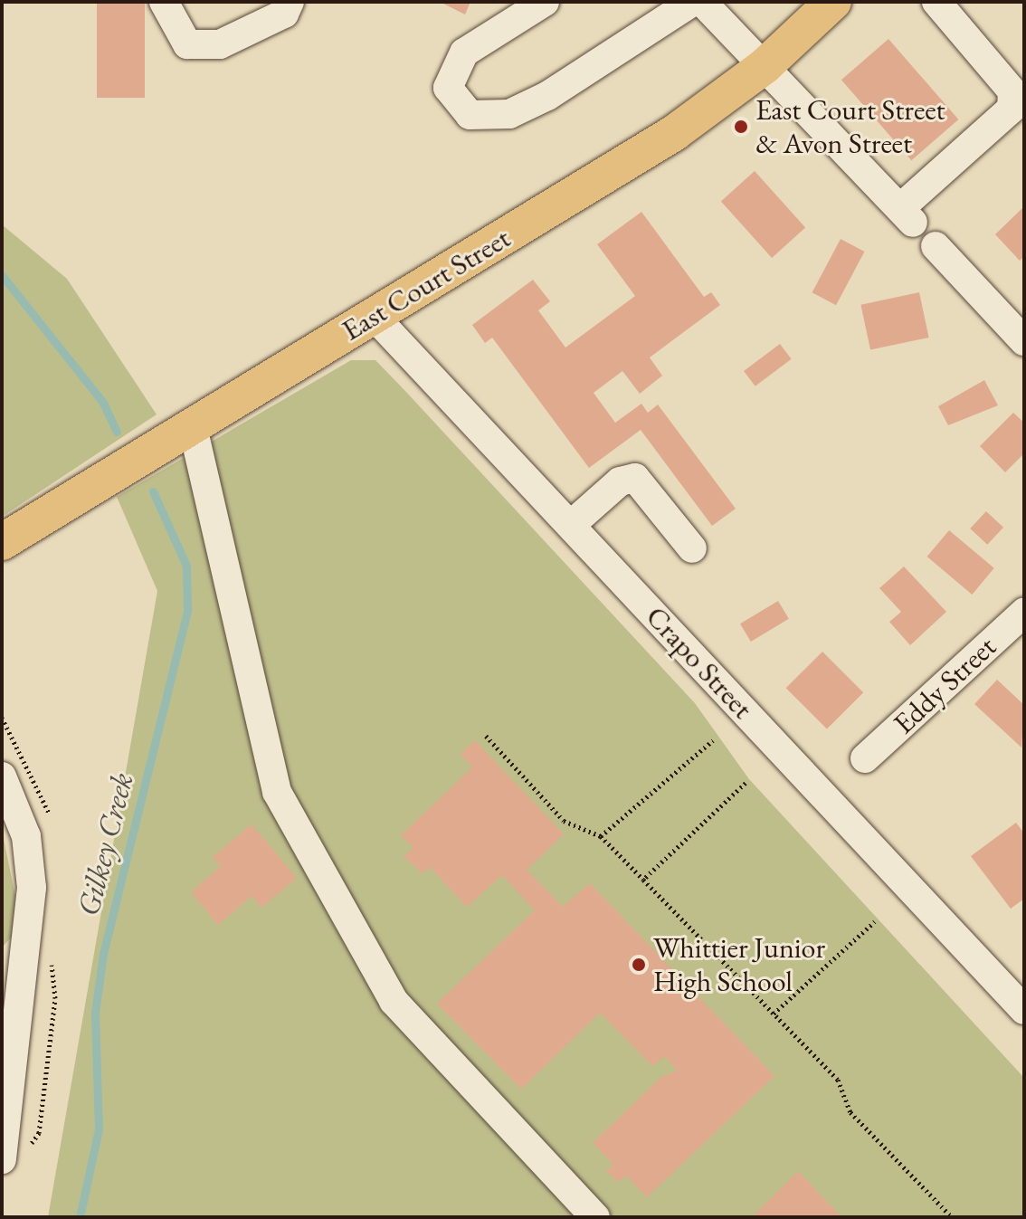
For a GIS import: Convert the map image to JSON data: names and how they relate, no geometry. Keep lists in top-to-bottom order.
{
  "streets": {
    "main road": ["East Court Street"],
    "street": ["Crapo Street", "Eddy Street"]
  },
  "crossings": [
    ["East Court Street", "Crapo Street"]
  ],
  "water": ["Gilkey Creek"],
  "places": ["East Court Street & Avon Street", "Whittier Junior High School"]
}
